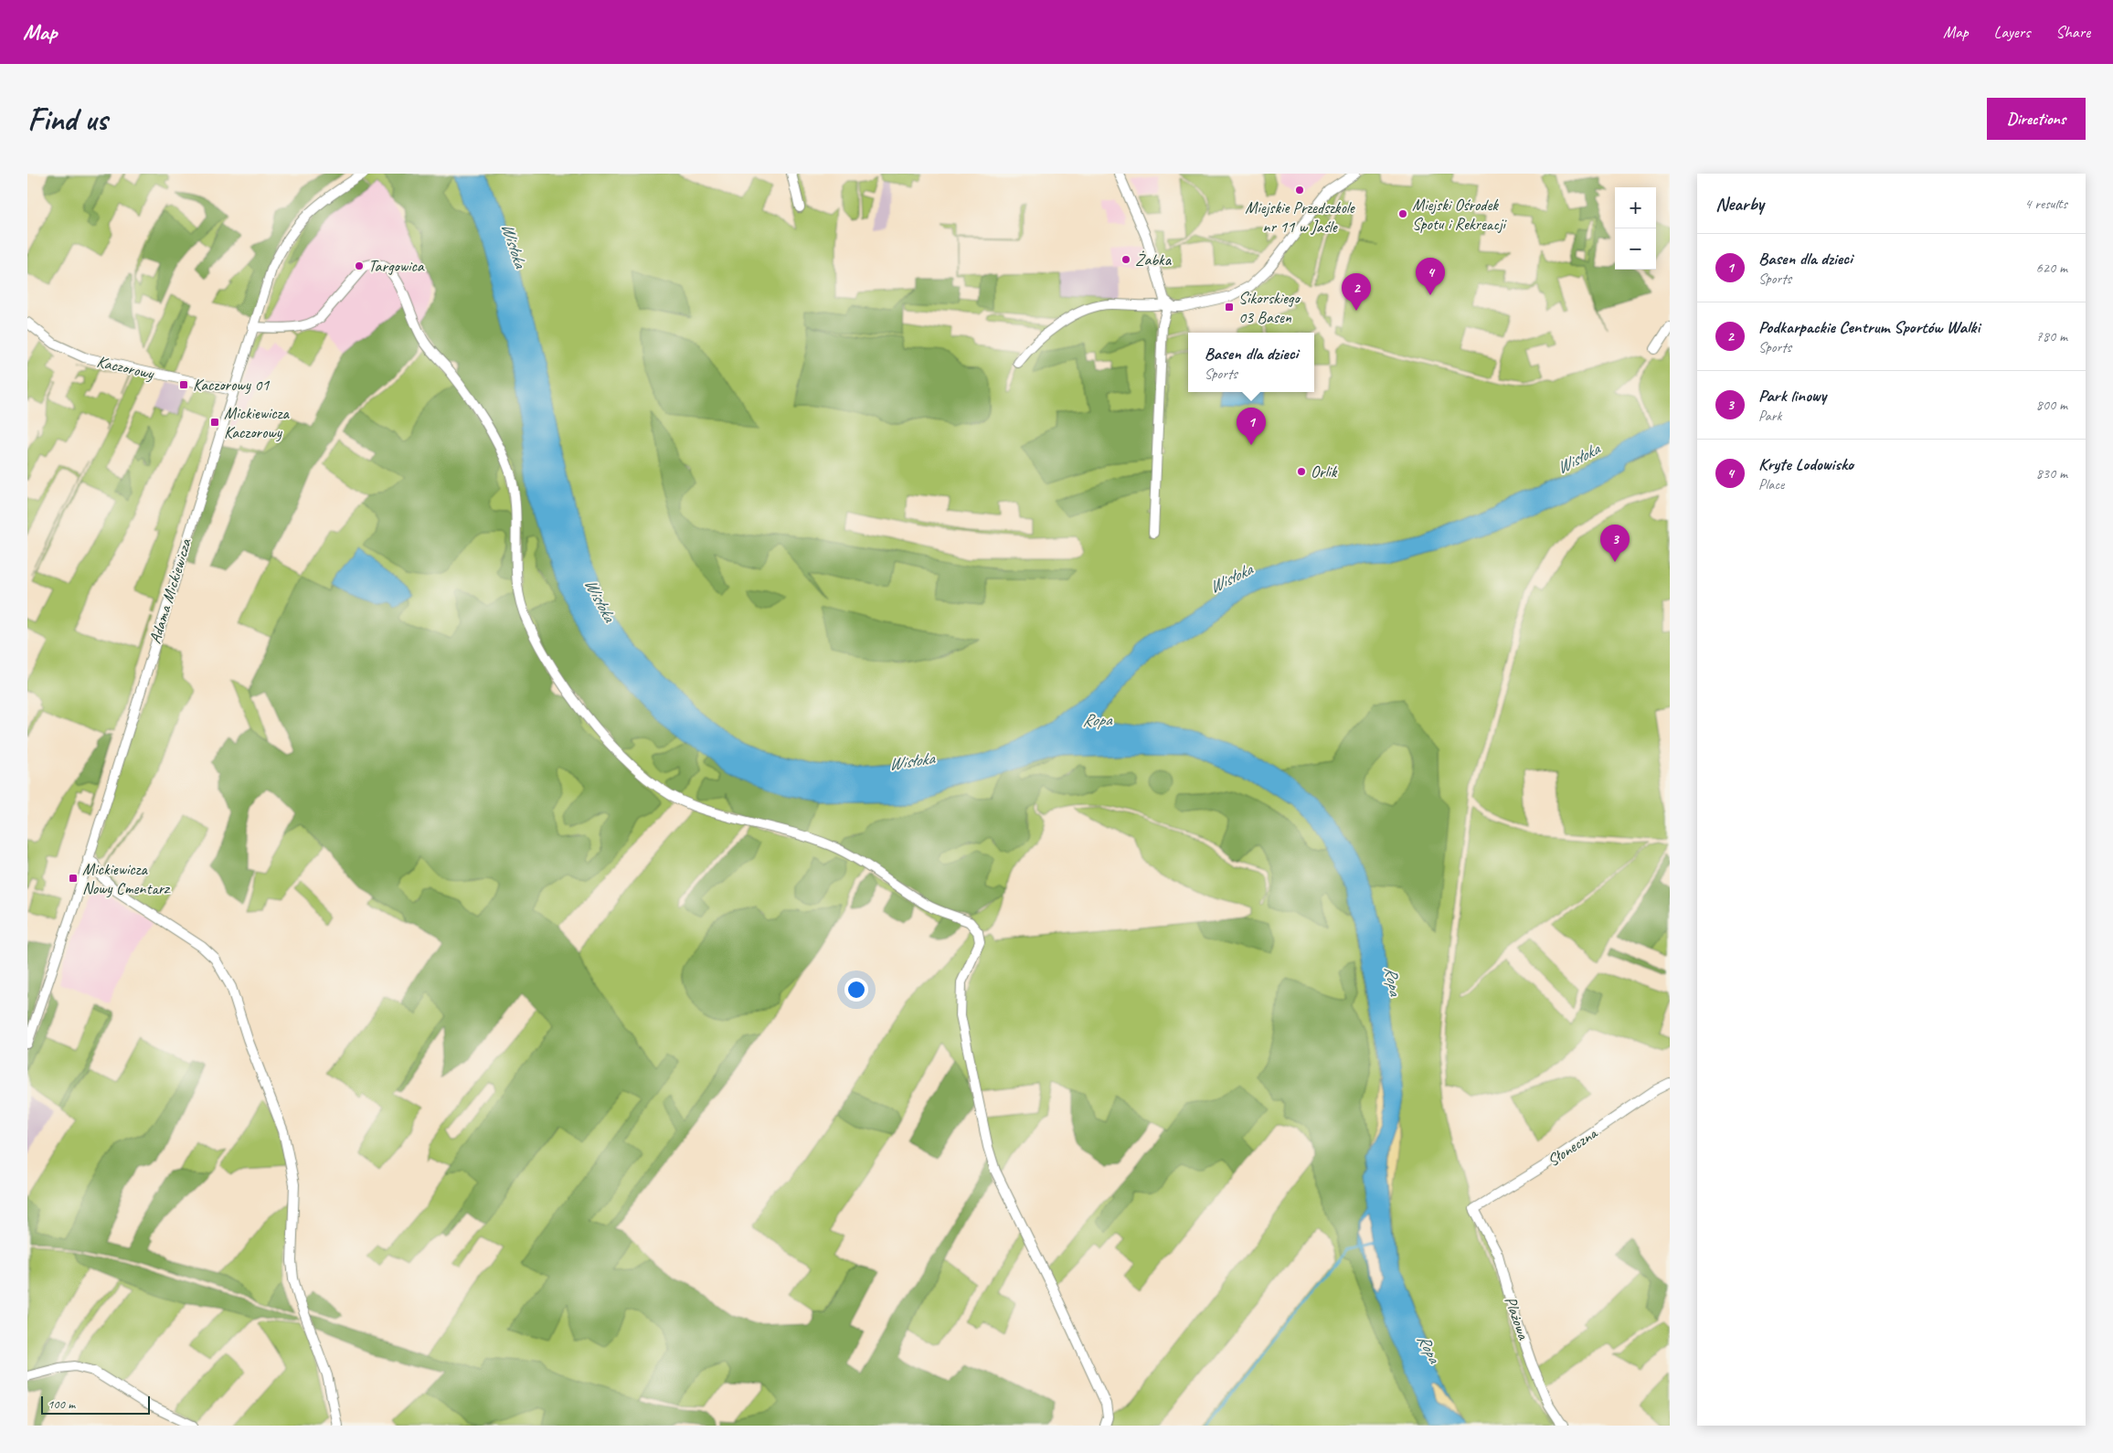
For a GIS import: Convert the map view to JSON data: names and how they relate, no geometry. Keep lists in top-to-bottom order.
{
  "streets": {
    "street": [
      "Kaczorowy",
      "Adama Mickiewicza",
      "Słoneczna",
      "Plażowa"
    ]
  },
  "crossings": [
    ["Kaczorowy", "Adama Mickiewicza"],
    ["Słoneczna", "Plażowa"]
  ],
  "water": ["Wisłoka", "Ropa"],
  "places": {
    "other": [
      "Miejskie Przedszkole nr 11 w Jaśle",
      "Miejski Ośrodek Spotu i Rekreacji",
      "Żabka",
      "Targowica",
      "Orlik"
    ],
    "transit": [
      "Sikorskiego 03 Basen",
      "Kaczorowy 01",
      "Mickiewicza Kaczorowy",
      "Mickiewicza Nowy Cmentarz"
    ]
  },
  "scale_bar": "100 m",
  "page": {
    "header": "Map",
    "nav": ["Map", "Layers", "Share"],
    "buttons": "Directions",
    "title": "Find us",
    "heading": ["Nearby", "4 results"],
    "map_buttons": ["+", "−"],
    "list": [
      {
        "mark": "1",
        "name": "Basen dla dzieci",
        "note": "Sports",
        "value": "620 m"
      },
      {
        "mark": "2",
        "name": "Podkarpackie Centrum Sportów Walki",
        "note": "Sports",
        "value": "780 m"
      },
      {
        "mark": "3",
        "name": "Park linowy",
        "note": "Park",
        "value": "800 m"
      },
      {
        "mark": "4",
        "name": "Kryte Lodowisko",
        "note": "Place",
        "value": "830 m"
      }
    ],
    "pins": [
      "4",
      "2",
      "1",
      "3"
    ],
    "popup": ["Basen dla dzieci", "Sports"],
    "scale": "100 m"
  }
}
